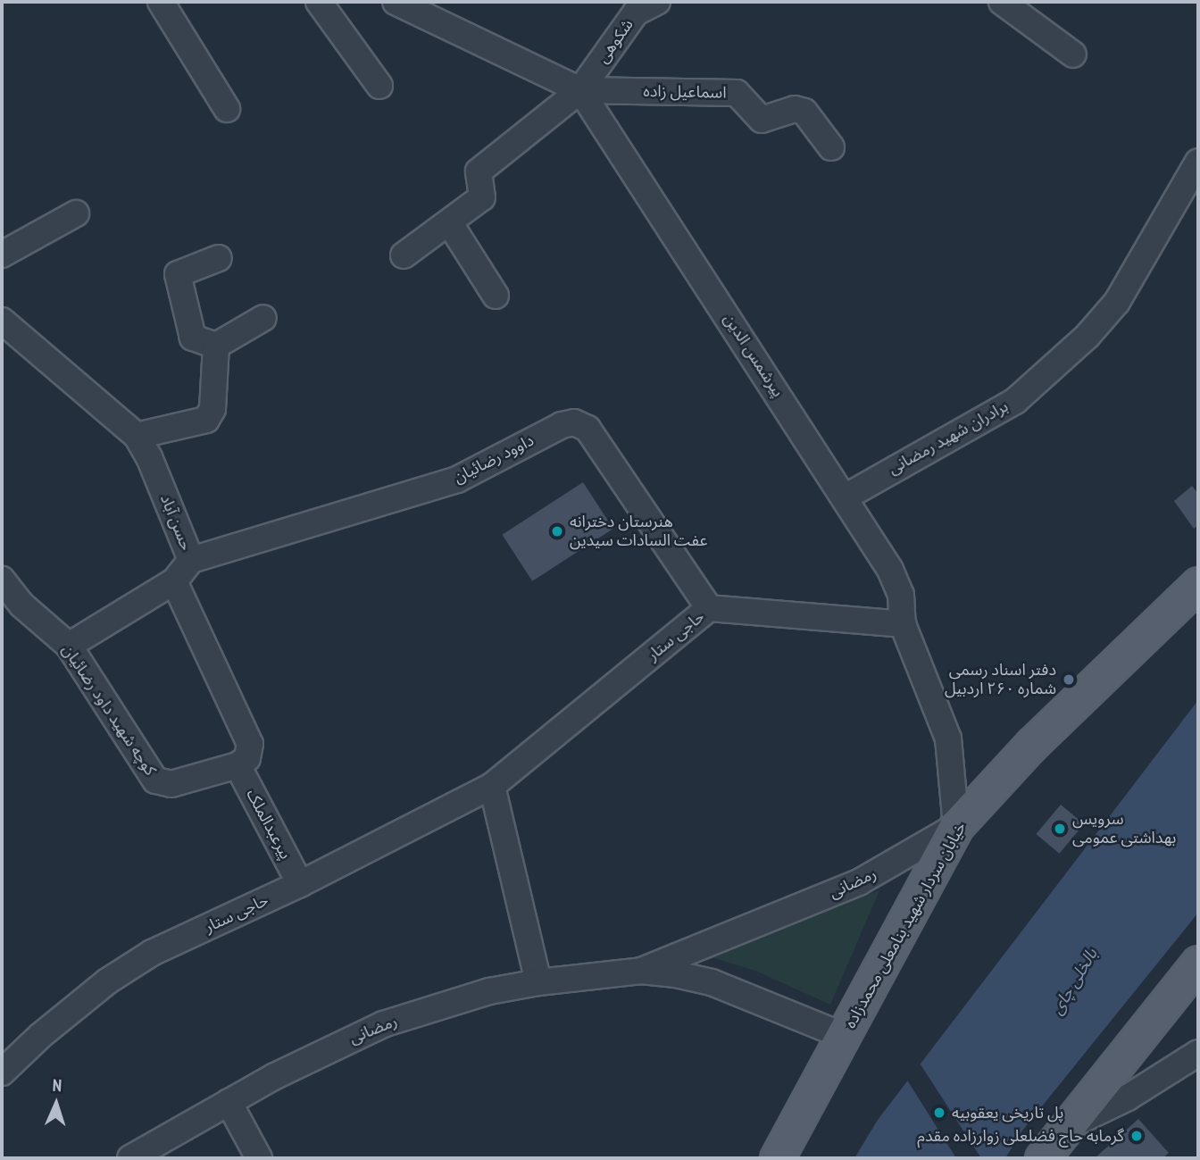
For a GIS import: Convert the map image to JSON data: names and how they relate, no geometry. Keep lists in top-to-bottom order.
{
  "streets": {
    "main road": ["خیابان سردار شهید بنامعلی محمدزاده"],
    "street": [
      "شکوهی",
      "اسماعیل زاده",
      "پیرشمس الدین",
      "برادران شهید رمضانی",
      "داوود رضائیان",
      "حسن آباد",
      "حاجی ستار",
      "کوچه شهید داود رضائیان",
      "پیرعبدالملک",
      "رمضانی"
    ]
  },
  "crossings": [
    ["شکوهی", "اسماعیل زاده"],
    ["شکوهی", "پیرشمس الدین"],
    ["اسماعیل زاده", "پیرشمس الدین"],
    ["پیرشمس الدین", "برادران شهید رمضانی"],
    ["پیرشمس الدین", "حاجی ستار"],
    ["پیرشمس الدین", "رمضانی"],
    ["پیرشمس الدین", "خیابان سردار شهید بنامعلی محمدزاده"],
    ["داوود رضائیان", "حسن آباد"],
    ["داوود رضائیان", "حاجی ستار"],
    ["حاجی ستار", "پیرعبدالملک"],
    ["کوچه شهید داود رضائیان", "پیرعبدالملک"],
    ["رمضانی", "خیابان سردار شهید بنامعلی محمدزاده"]
  ],
  "water": ["بالخلی چای"],
  "places": [
    "هنرستان دخترانه عفت السادات سیدین",
    "دفتر اسناد رسمی شماره ۲۶۰ اردبیل",
    "سرویس بهداشتی عمومی",
    "پل تاریخی یعقوبیه",
    "گرمابه حاج فضلعلی زوارزاده مقدم"
  ],
  "north": "top"
}
